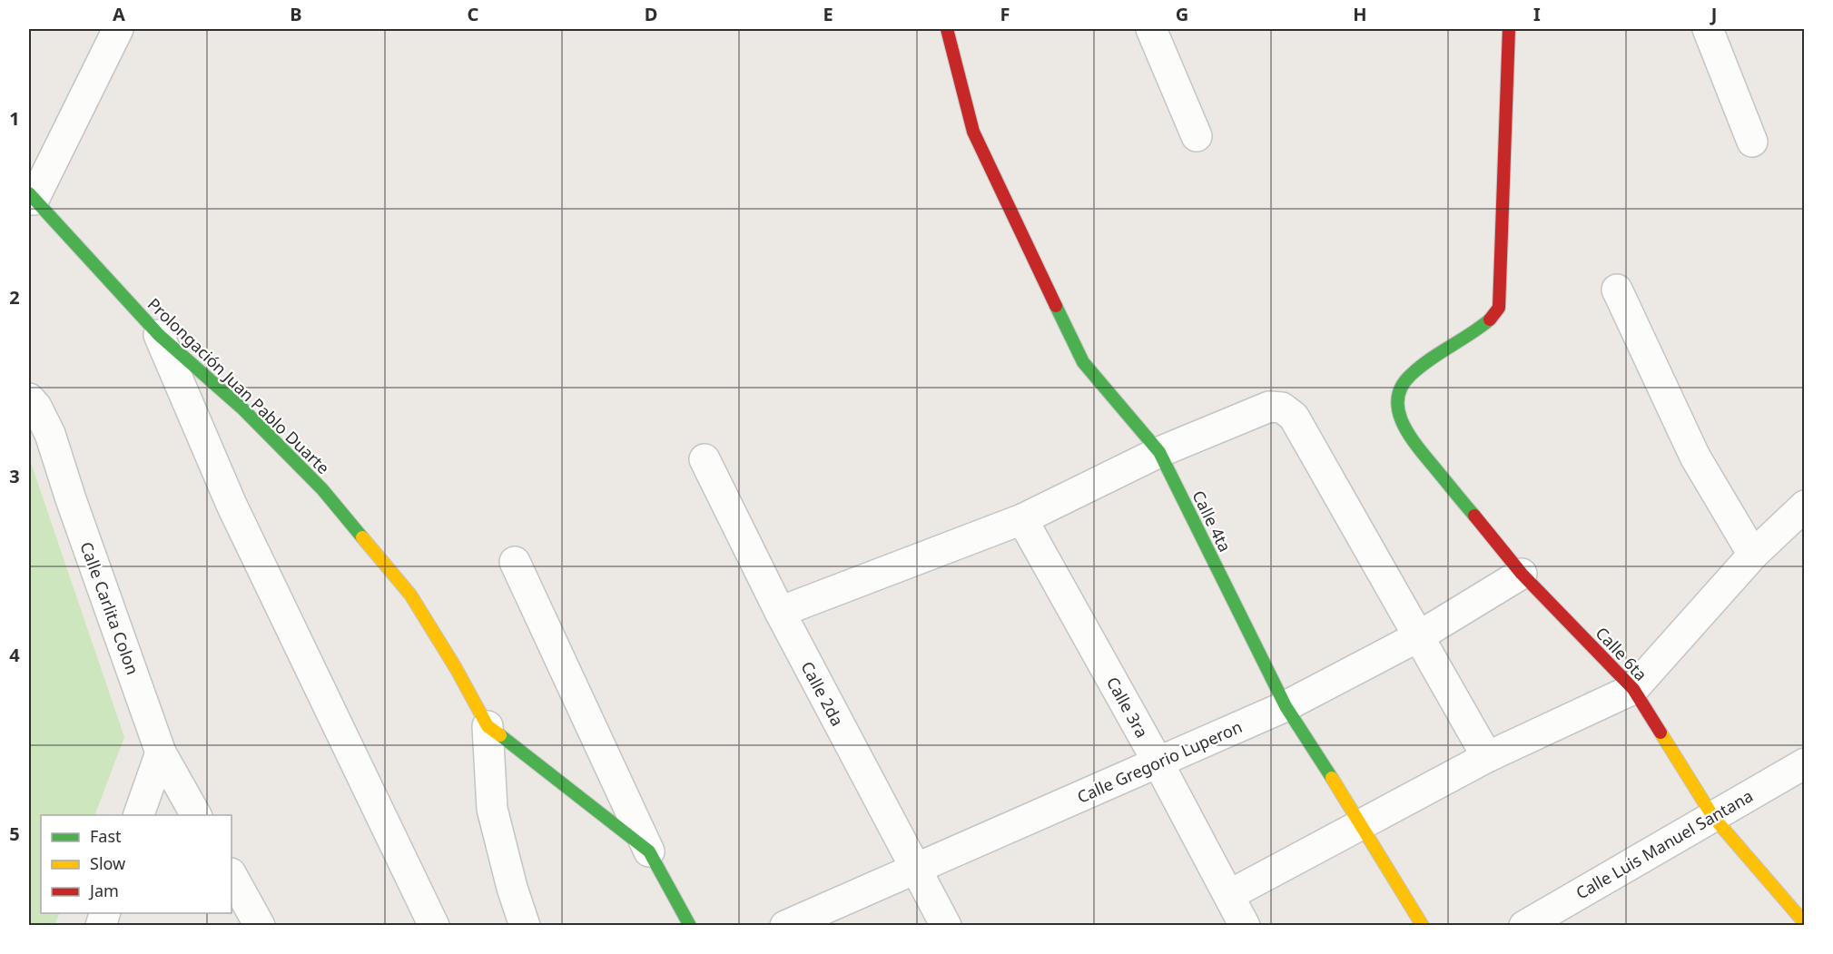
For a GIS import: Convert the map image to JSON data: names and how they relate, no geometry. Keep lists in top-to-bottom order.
{
  "streets": {
    "street": [
      "Prolongación Juan Pablo Duarte",
      "Calle 4ta",
      "Calle Carlita Colon",
      "Calle 6ta",
      "Calle 2da",
      "Calle 3ra",
      "Calle Gregorio Luperon",
      "Calle Luis Manuel Santana"
    ]
  },
  "crossings": [
    ["Calle 4ta", "Calle Gregorio Luperon"],
    ["Calle 6ta", "Calle Gregorio Luperon"],
    ["Calle 6ta", "Calle Luis Manuel Santana"],
    ["Calle 2da", "Calle Gregorio Luperon"],
    ["Calle 3ra", "Calle Gregorio Luperon"]
  ],
  "legend": ["Fast", "Slow", "Jam"],
  "grid": {
    "columns": [
      "A",
      "B",
      "C",
      "D",
      "E",
      "F",
      "G",
      "H",
      "I",
      "J"
    ],
    "rows": [
      "1",
      "2",
      "3",
      "4",
      "5"
    ]
  }
}
